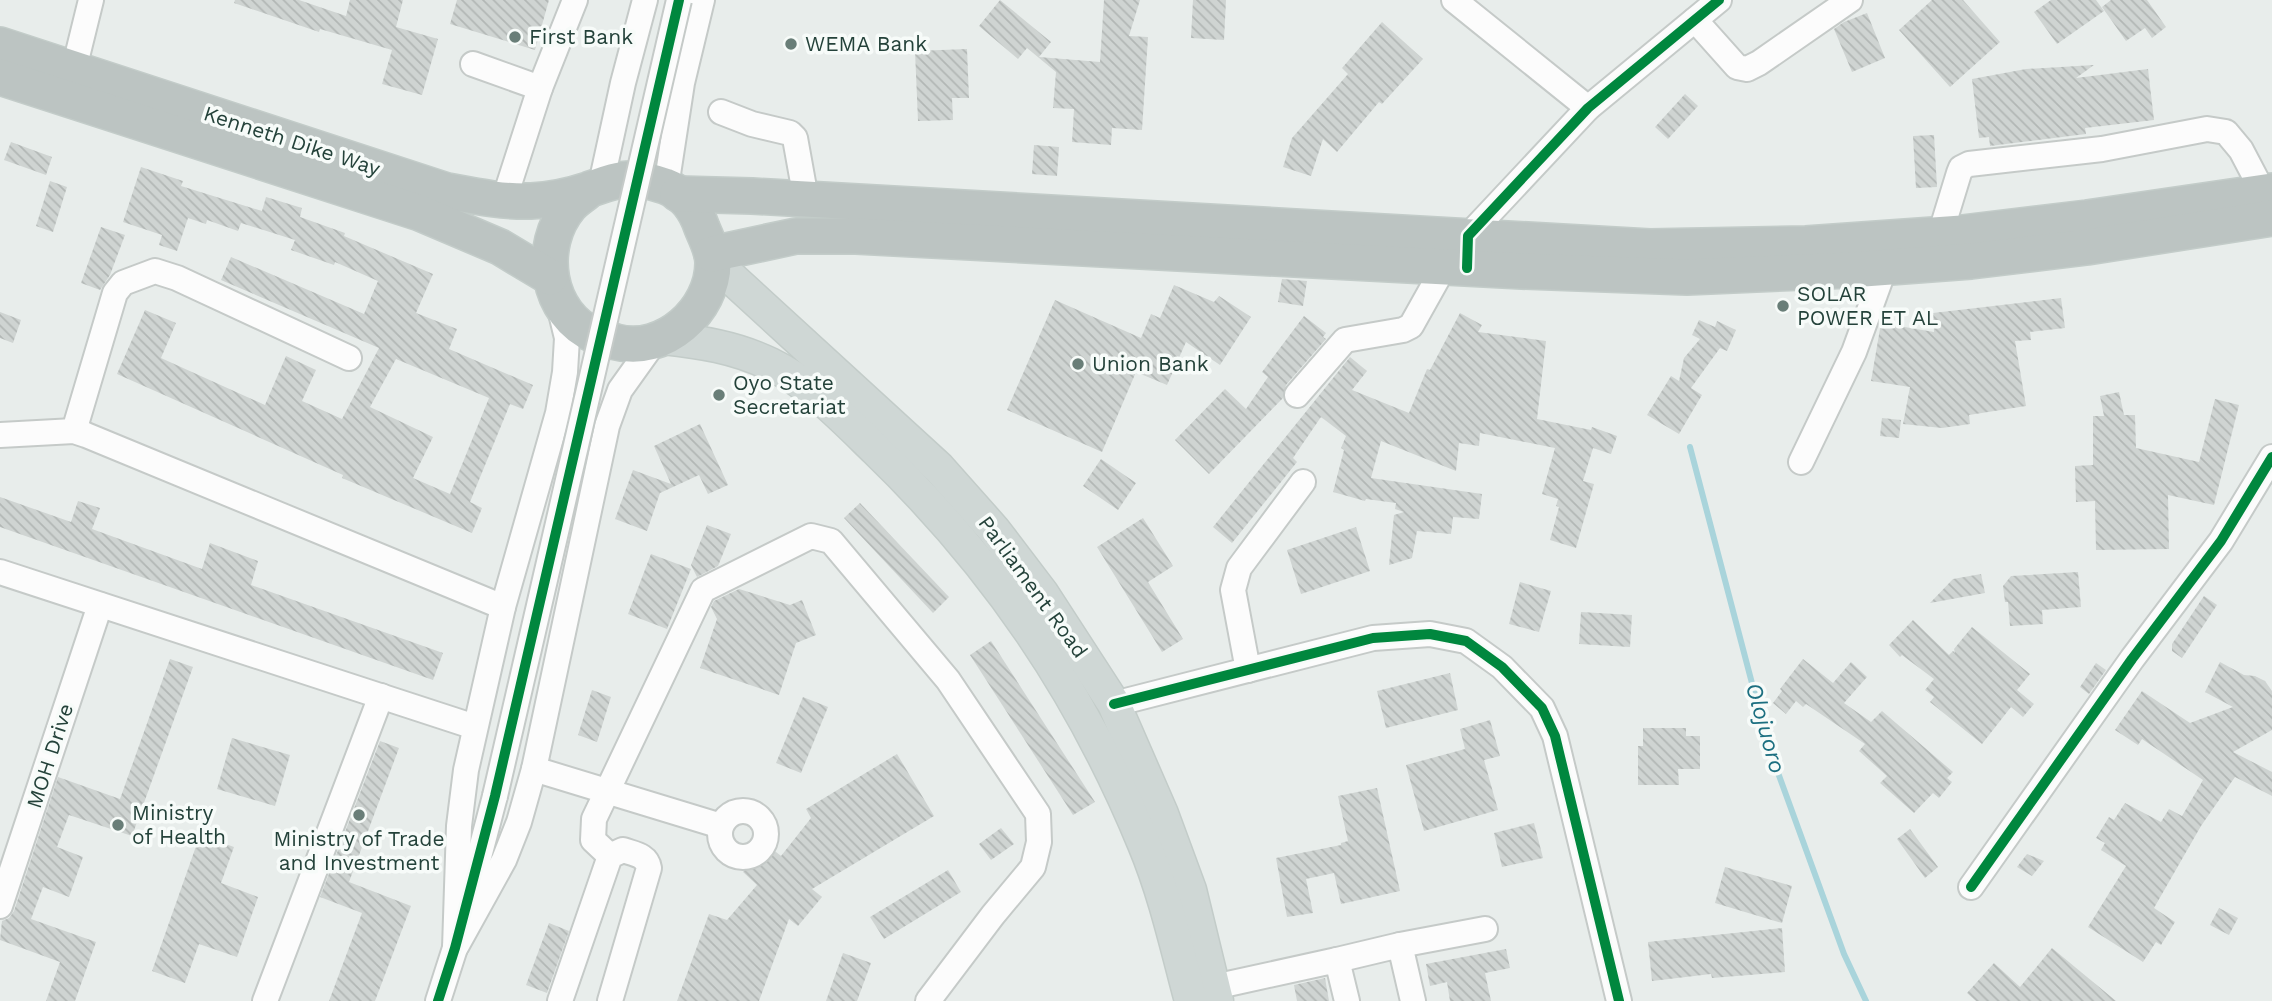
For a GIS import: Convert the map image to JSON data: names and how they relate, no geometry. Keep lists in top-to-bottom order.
{
  "streets": {
    "highway": ["Kenneth Dike Way"],
    "main road": ["Parliament Road"],
    "street": ["MOH Drive"]
  },
  "crossings": [
    ["Kenneth Dike Way", "Parliament Road"]
  ],
  "water": ["Olojuoro"],
  "places": [
    "First Bank",
    "WEMA Bank",
    "SOLAR POWER ET AL",
    "Union Bank",
    "Oyo State Secretariat",
    "Ministry of Trade and Investment",
    "Ministry of Health"
  ]
}
